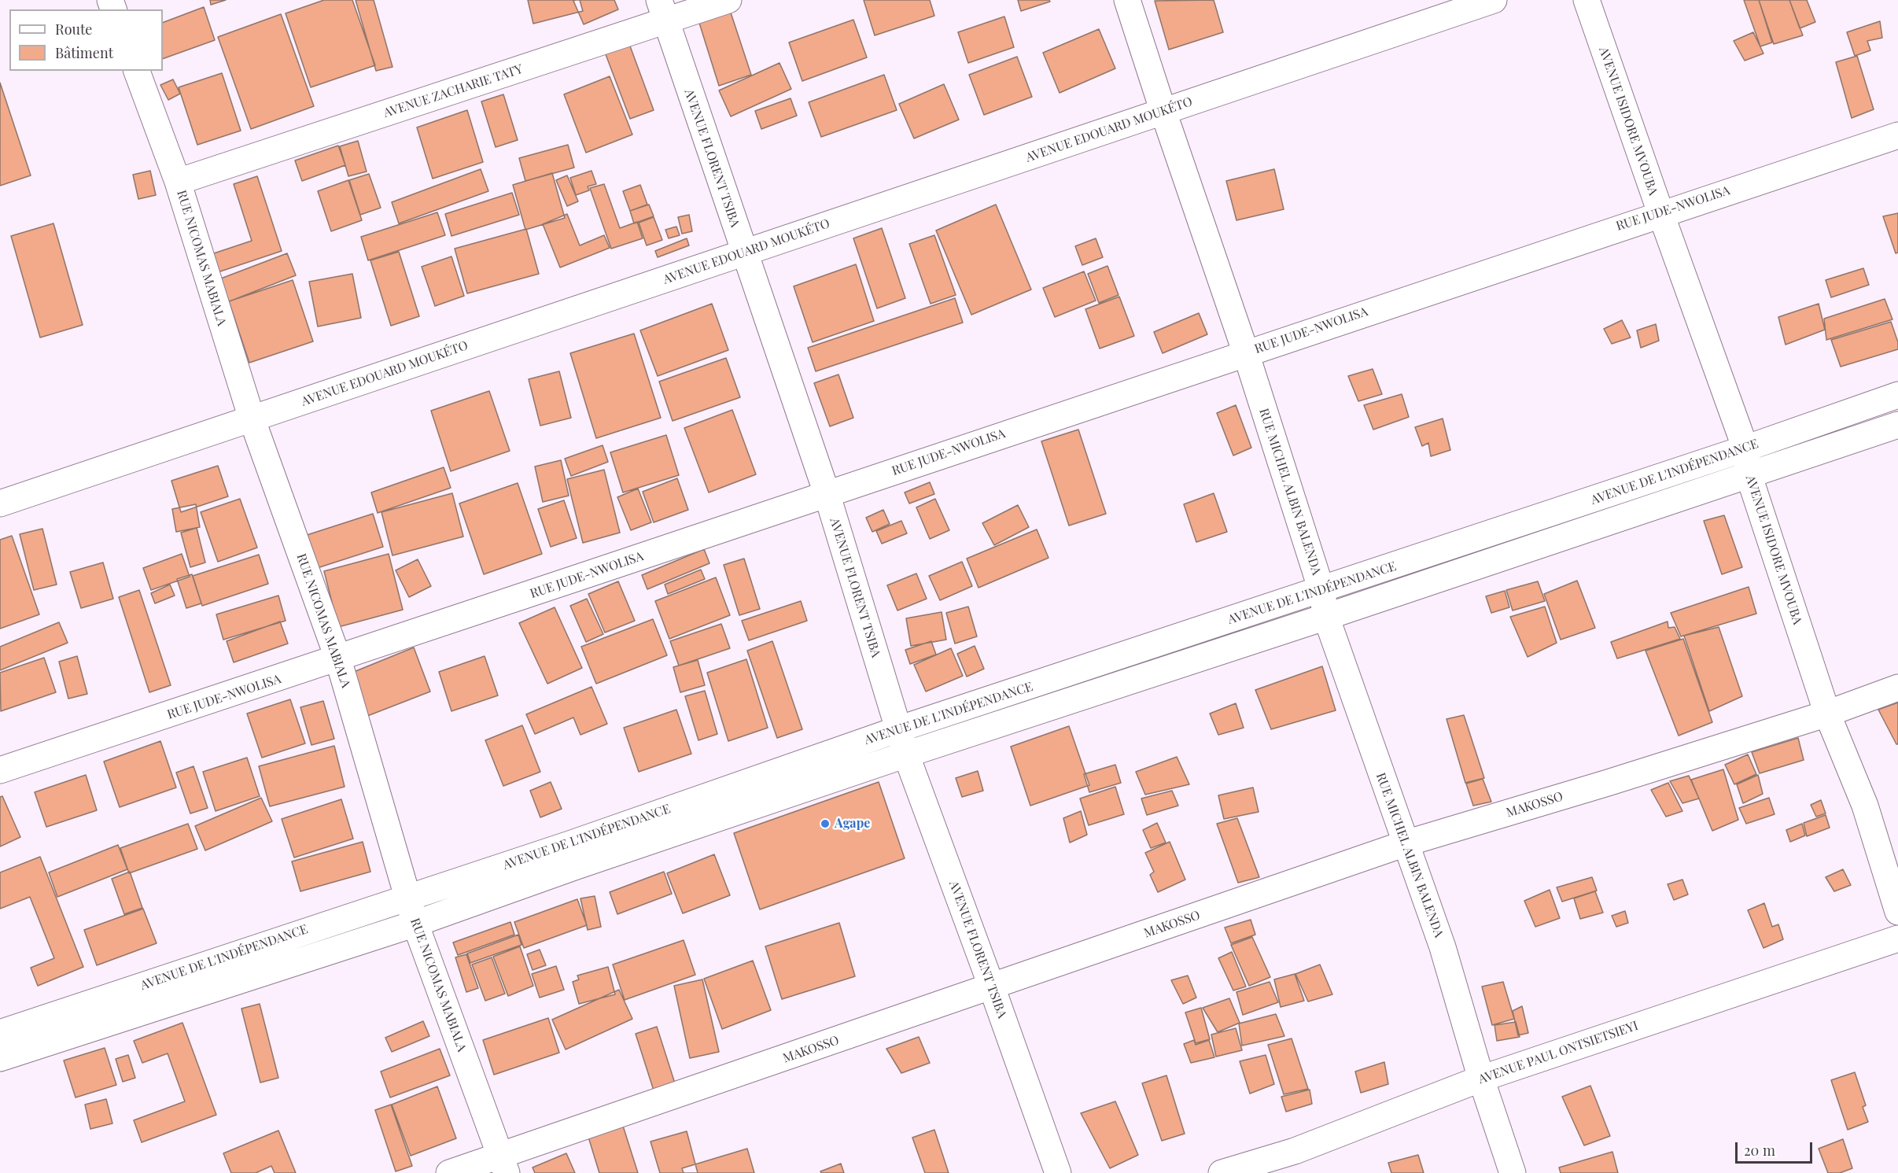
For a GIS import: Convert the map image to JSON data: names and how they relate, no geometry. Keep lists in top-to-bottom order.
{
  "streets": {
    "street": [
      "AVENUE ZACHARIE TATY",
      "AVENUE ISIDORE MVOUBA",
      "AVENUE EDOUARD MOUKÉTO",
      "AVENUE FLORENT TSIBA",
      "RUE JUDE-NWOLISA",
      "RUE NICOMAS MABIALA",
      "AVENUE DE L'INDÉPENDANCE",
      "RUE MICHEL ALBIN BALENDA",
      "MAKOSSO",
      "AVENUE PAUL ONTSIETSIEYI"
    ]
  },
  "crossings": [
    ["AVENUE ZACHARIE TATY", "AVENUE FLORENT TSIBA"],
    ["AVENUE ZACHARIE TATY", "RUE NICOMAS MABIALA"],
    ["AVENUE ISIDORE MVOUBA", "RUE JUDE-NWOLISA"],
    ["AVENUE ISIDORE MVOUBA", "AVENUE DE L'INDÉPENDANCE"],
    ["AVENUE ISIDORE MVOUBA", "MAKOSSO"],
    ["AVENUE EDOUARD MOUKÉTO", "AVENUE FLORENT TSIBA"],
    ["AVENUE EDOUARD MOUKÉTO", "RUE NICOMAS MABIALA"],
    ["AVENUE EDOUARD MOUKÉTO", "RUE MICHEL ALBIN BALENDA"],
    ["AVENUE FLORENT TSIBA", "RUE JUDE-NWOLISA"],
    ["AVENUE FLORENT TSIBA", "AVENUE DE L'INDÉPENDANCE"],
    ["AVENUE FLORENT TSIBA", "MAKOSSO"],
    ["RUE JUDE-NWOLISA", "RUE NICOMAS MABIALA"],
    ["RUE JUDE-NWOLISA", "RUE MICHEL ALBIN BALENDA"],
    ["RUE NICOMAS MABIALA", "AVENUE DE L'INDÉPENDANCE"],
    ["RUE NICOMAS MABIALA", "MAKOSSO"],
    ["AVENUE DE L'INDÉPENDANCE", "RUE MICHEL ALBIN BALENDA"],
    ["RUE MICHEL ALBIN BALENDA", "MAKOSSO"],
    ["RUE MICHEL ALBIN BALENDA", "AVENUE PAUL ONTSIETSIEYI"]
  ],
  "places": ["Agape"],
  "legend": ["Route", "Bâtiment"],
  "scale_bar": "20 m"
}
